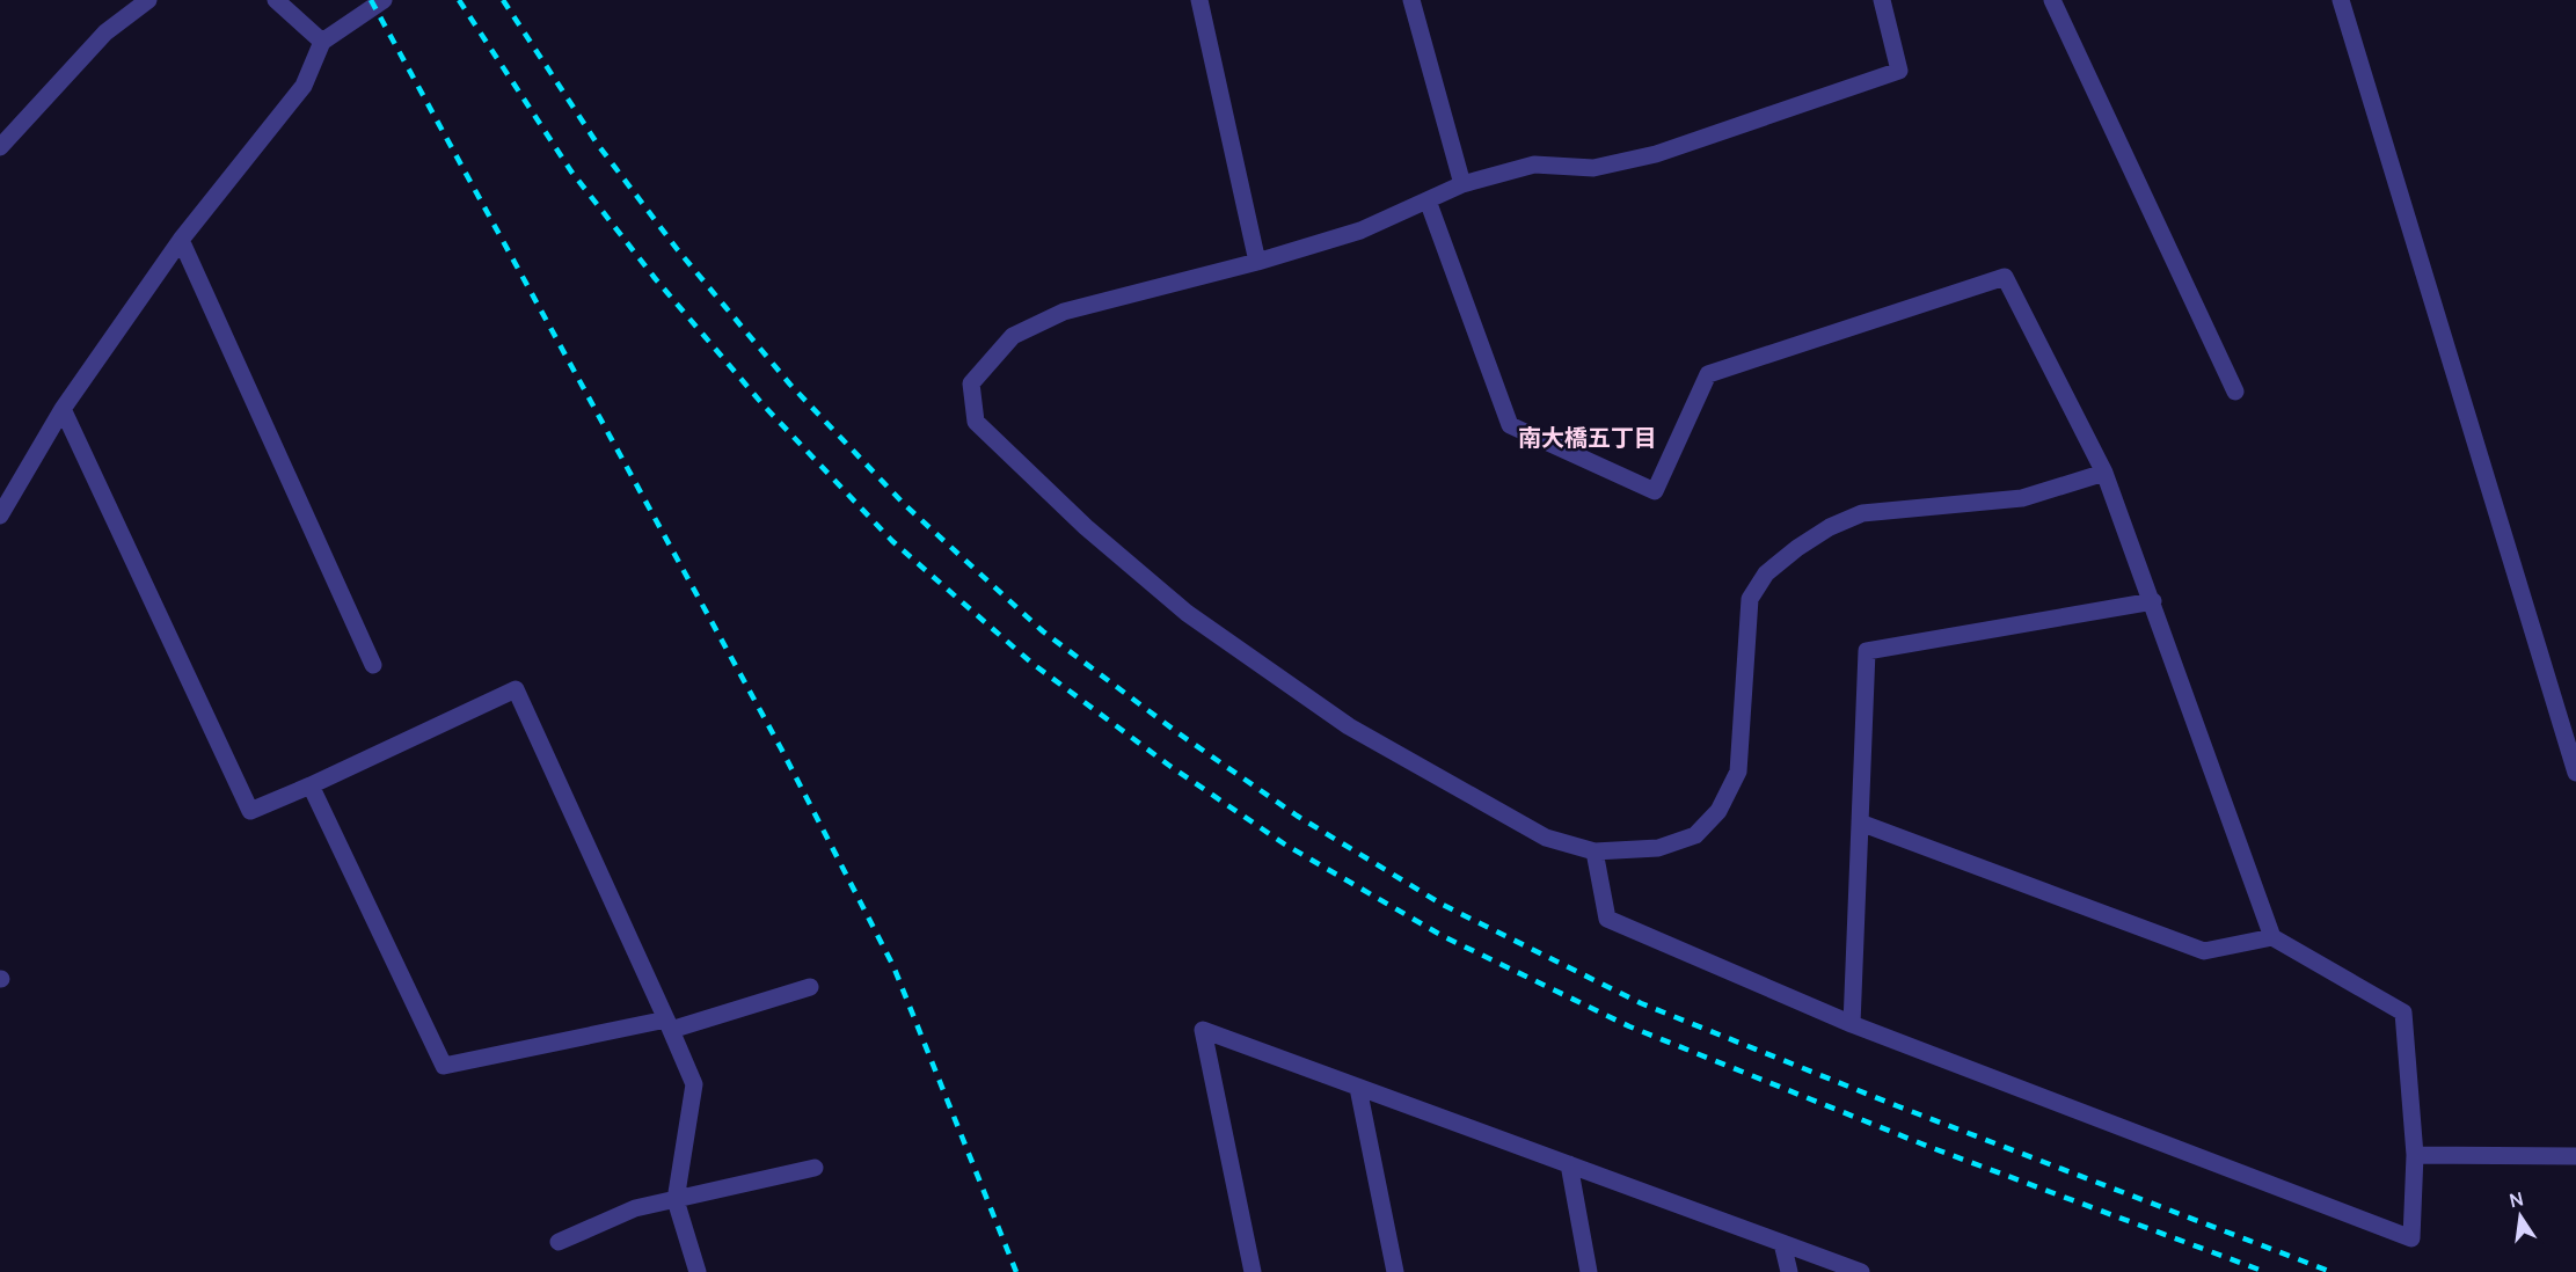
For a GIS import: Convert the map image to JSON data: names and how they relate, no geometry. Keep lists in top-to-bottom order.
{
  "districts": ["南大橋五丁目"],
  "north": "top"
}
